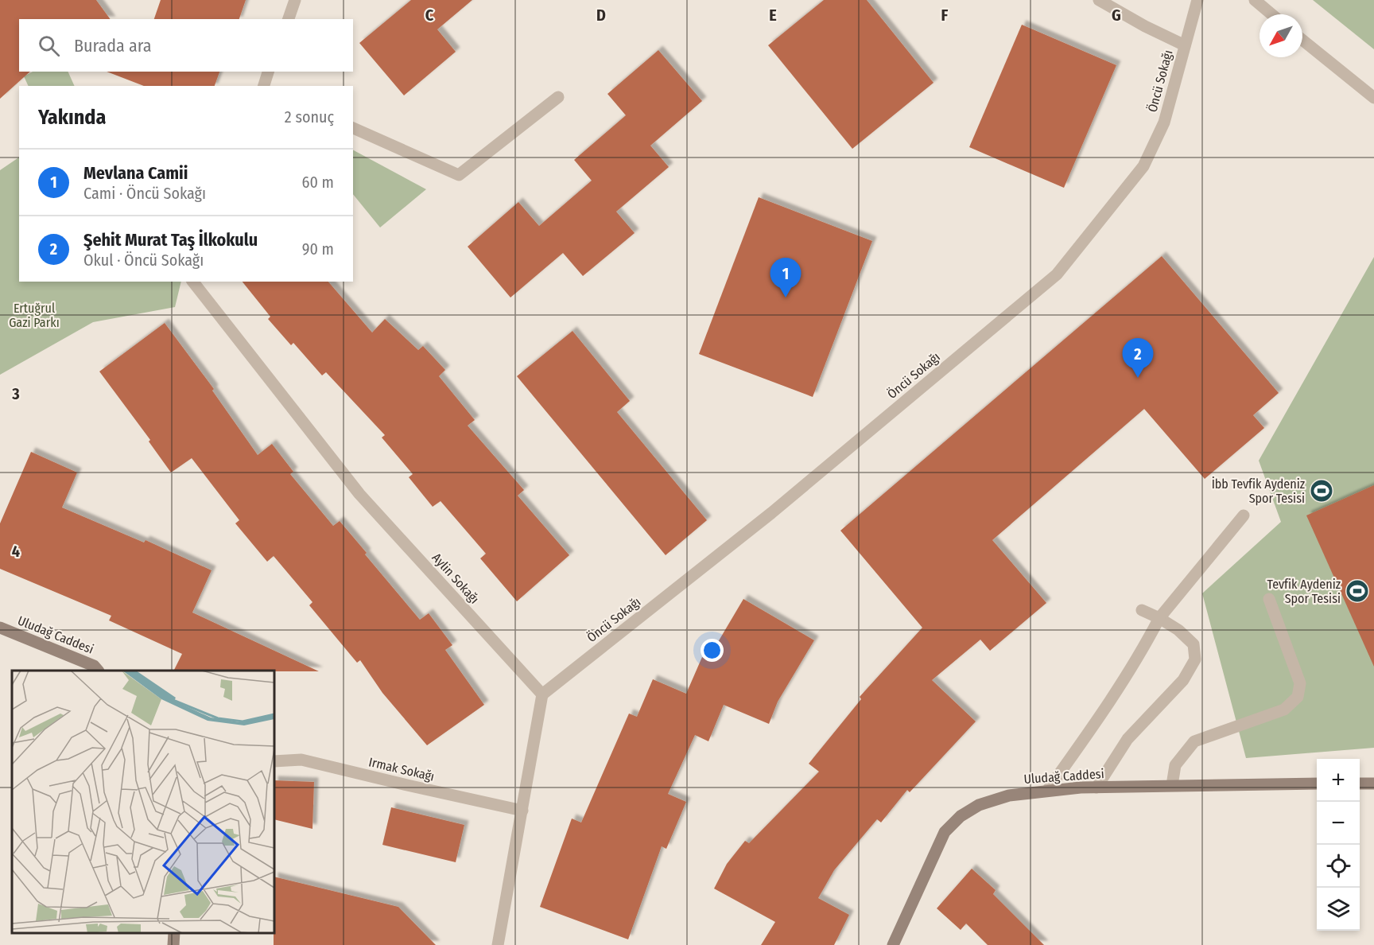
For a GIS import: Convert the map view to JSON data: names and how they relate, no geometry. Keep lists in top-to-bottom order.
{
  "streets": {
    "main road": ["Uludağ Caddesi"],
    "street": ["Öncü Sokağı", "Aylin Sokağı", "Irmak Sokağı"]
  },
  "crossings": [
    ["Öncü Sokağı", "Aylin Sokağı"]
  ],
  "parks": ["Ertuğrul Gazi Parkı"],
  "places": {
    "sports": ["İbb Tevfik Aydeniz Spor Tesisi", "Tevfik Aydeniz Spor Tesisi"]
  },
  "north": "bottom left",
  "page": {
    "search": "Burada ara",
    "heading": ["Yakında", "2 sonuç"],
    "list": [
      {
        "mark": "1",
        "name": "Mevlana Camii",
        "note": "Cami · Öncü Sokağı",
        "value": "60 m"
      },
      {
        "mark": "2",
        "name": "Şehit Murat Taş İlkokulu",
        "note": "Okul · Öncü Sokağı",
        "value": "90 m"
      }
    ],
    "pins": ["1", "2"],
    "map_buttons": ["+", "−"]
  },
  "grid": {
    "columns": [
      "C",
      "D",
      "E",
      "F",
      "G"
    ],
    "rows": ["3", "4"]
  }
}
